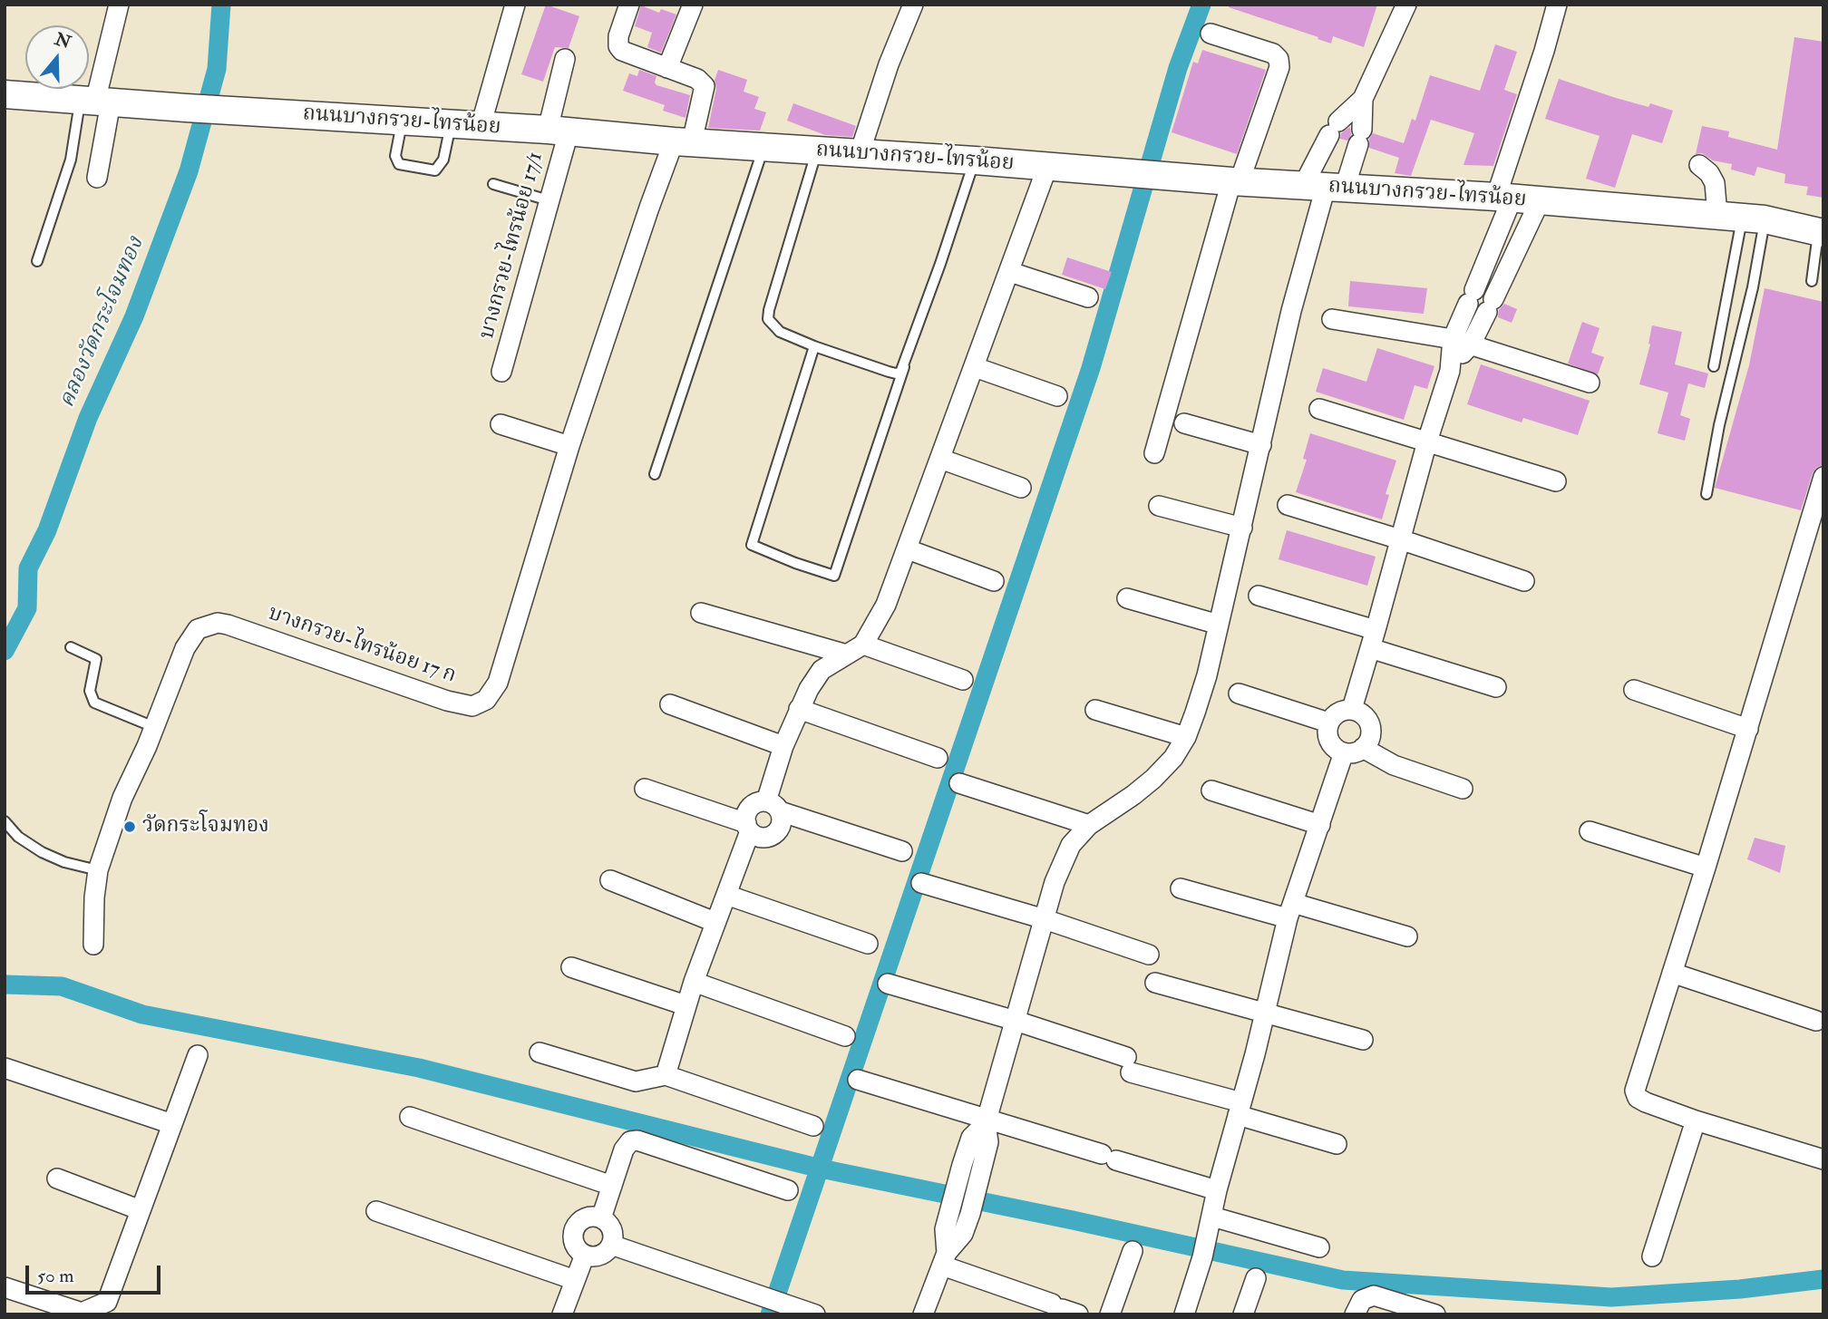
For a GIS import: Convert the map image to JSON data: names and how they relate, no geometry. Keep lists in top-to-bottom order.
{
  "streets": {
    "main road": ["ถนนบางกรวย-ไทรน้อย"],
    "street": ["บางกรวย-ไทรน้อย 17/1", "บางกรวย-ไทรน้อย 17 ก"]
  },
  "crossings": [
    ["ถนนบางกรวย-ไทรน้อย", "บางกรวย-ไทรน้อย 17/1"],
    ["ถนนบางกรวย-ไทรน้อย", "บางกรวย-ไทรน้อย 17 ก"]
  ],
  "water": ["คลองวัดกระโจมทอง"],
  "places": ["วัดกระโจมทอง"],
  "scale_bar": "50 m",
  "north": "top"
}
